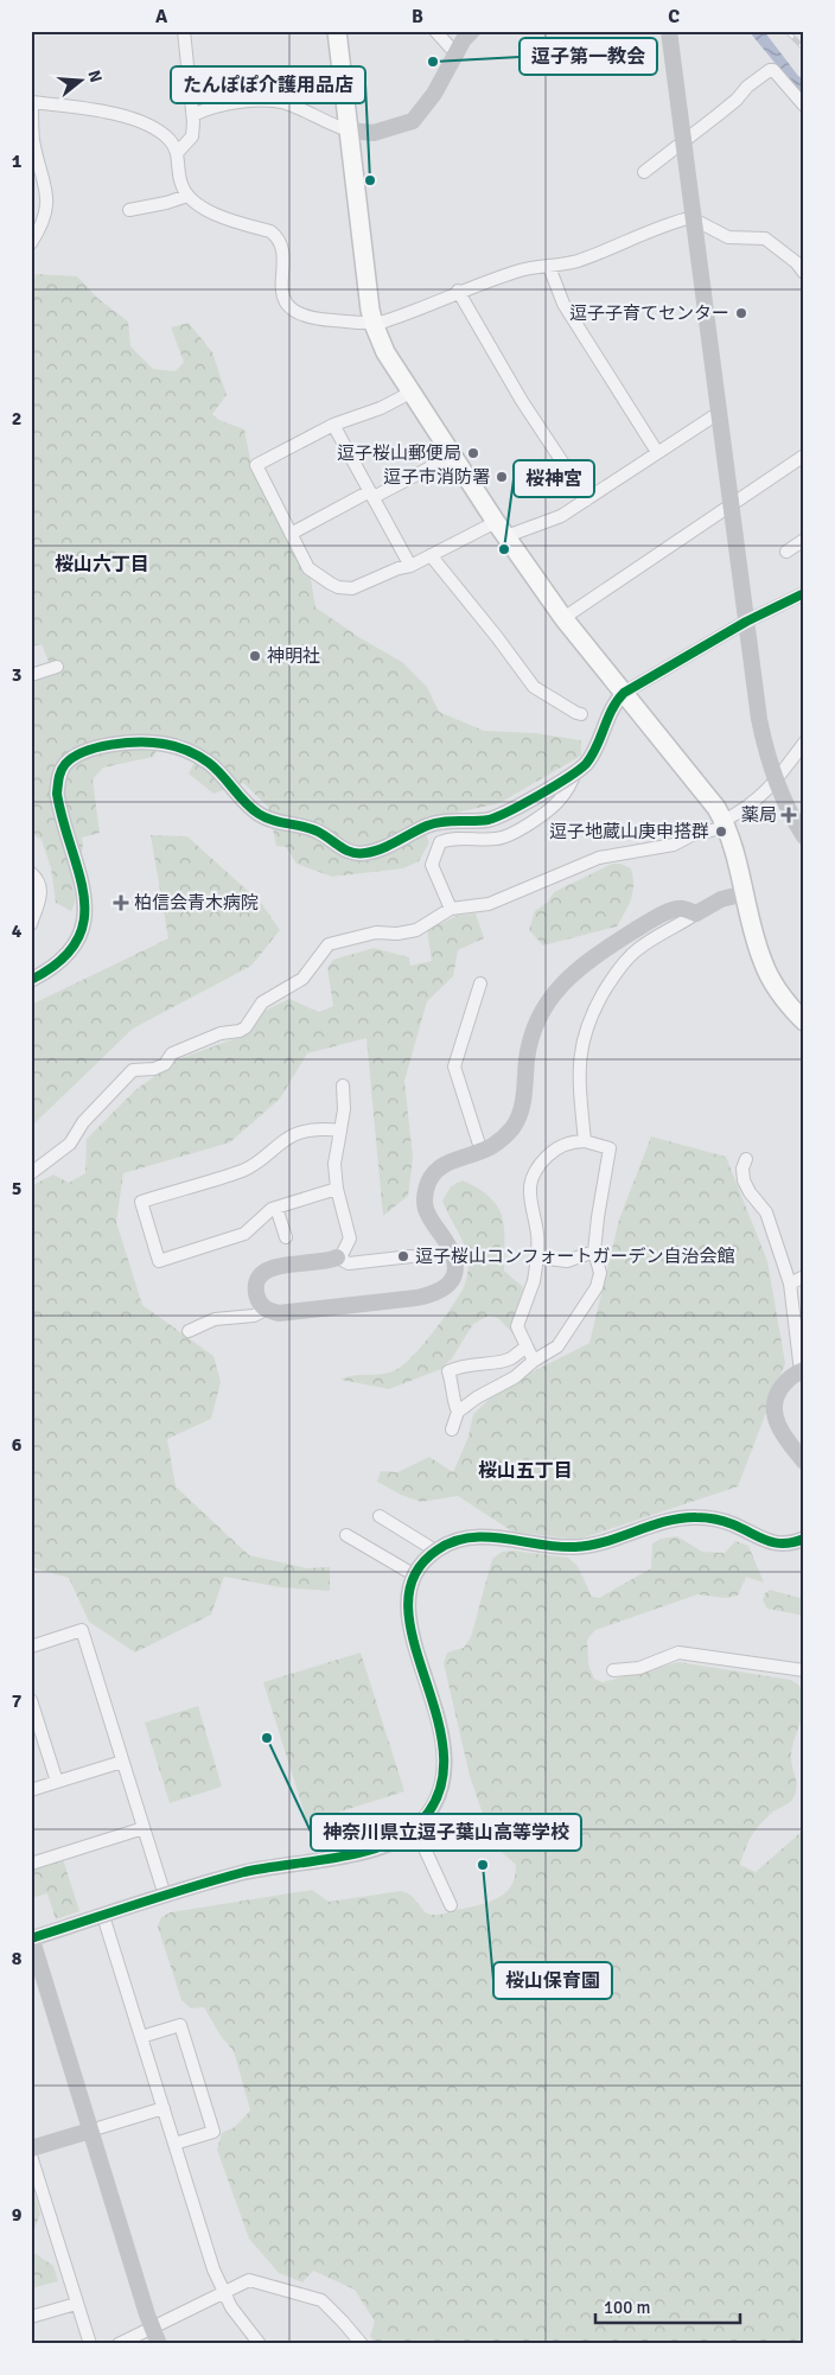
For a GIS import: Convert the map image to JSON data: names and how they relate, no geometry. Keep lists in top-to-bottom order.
{
  "districts": ["桜山六丁目", "桜山五丁目"],
  "places": {
    "other": [
      "逗子第一教会",
      "たんぽぽ介護用品店",
      "逗子子育てセンター",
      "逗子桜山郵便局",
      "逗子市消防署",
      "桜神宮",
      "神明社",
      "逗子地蔵山庚申搭群",
      "逗子桜山コンフォートガーデン自治会館",
      "神奈川県立逗子葉山高等学校",
      "桜山保育園"
    ],
    "health": ["薬局", "柏信会青木病院"]
  },
  "scale_bar": "100 m",
  "north": "right",
  "grid": {
    "columns": ["A", "B", "C"],
    "rows": [
      "1",
      "2",
      "3",
      "4",
      "5",
      "6",
      "7",
      "8",
      "9"
    ]
  }
}
